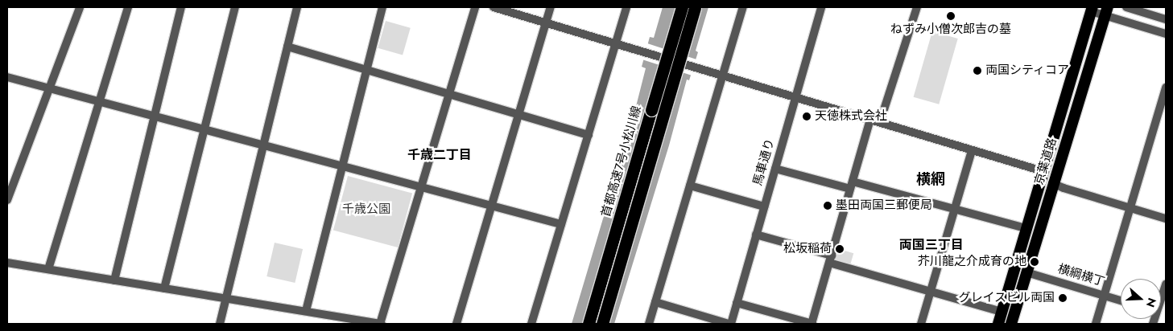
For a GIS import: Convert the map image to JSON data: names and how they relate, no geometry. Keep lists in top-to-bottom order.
{
  "streets": {
    "highway": ["首都高速7号小松川線", "京葉道路"],
    "street": ["馬車通り", "横綱横丁"]
  },
  "crossings": [
    ["京葉道路", "横綱横丁"]
  ],
  "districts": ["千歳二丁目", "横網", "両国三丁目"],
  "parks": ["千歳公園"],
  "places": [
    "ねずみ小僧次郎吉の墓",
    "両国シティコア",
    "天徳株式会社",
    "墨田両国三郵便局",
    "松坂稲荷",
    "芥川龍之介成育の地",
    "グレイスビル両国"
  ],
  "north": "right"
}
